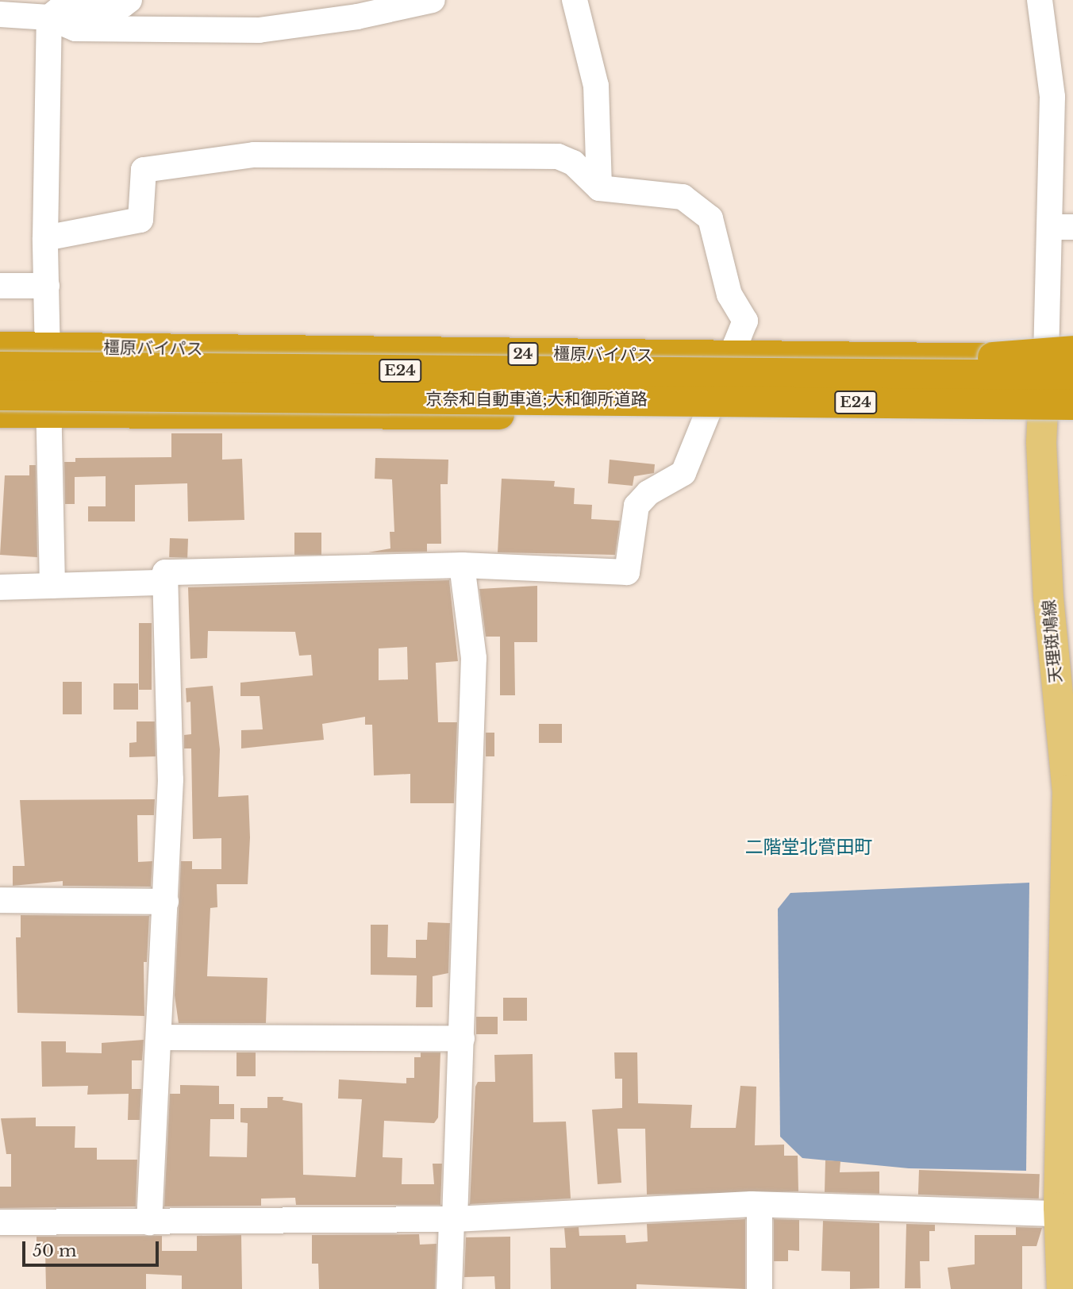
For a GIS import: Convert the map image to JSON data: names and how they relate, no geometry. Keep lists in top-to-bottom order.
{
  "streets": {
    "highway": [
      "橿原バイパス",
      "24",
      "E24",
      "京奈和自動車道;大和御所道路"
    ],
    "main road": ["天理斑鳩線"]
  },
  "crossings": [
    ["橿原バイパス", "天理斑鳩線"]
  ],
  "districts": ["二階堂北菅田町"],
  "scale_bar": "50 m"
}
